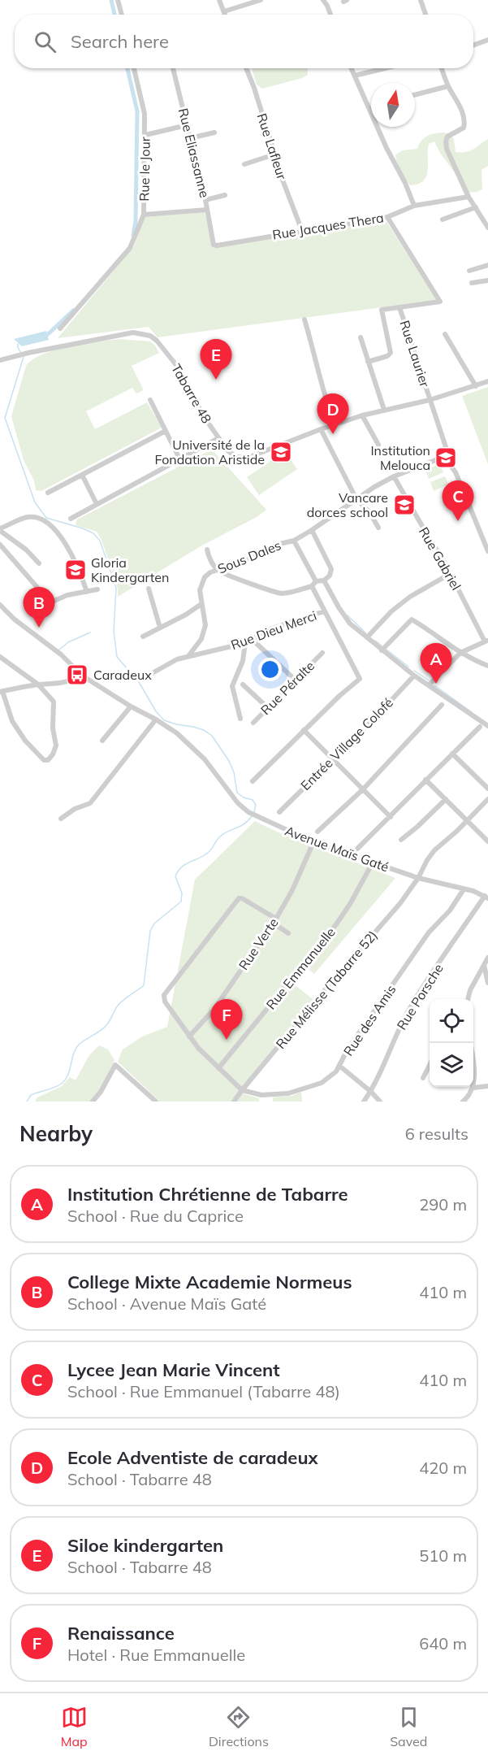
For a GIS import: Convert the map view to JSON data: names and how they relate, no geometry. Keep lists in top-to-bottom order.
{
  "streets": {
    "street": [
      "Rue Lafleur",
      "Rue Eliassanne",
      "Rue le Jour",
      "Rue Jacques Thera",
      "Rue Laurier",
      "Tabarre 48",
      "Sous Dales",
      "Rue Gabriel",
      "Rue Dieu Merci",
      "Rue Péralte",
      "Entrée Village Colofé",
      "Avenue Maïs Gaté",
      "Rue Verte",
      "Rue Emmanuelle",
      "Rue Mélisse (Tabarre 52)",
      "Rue Porsche",
      "Rue des Amis"
    ]
  },
  "crossings": [
    ["Rue Lafleur", "Rue Jacques Thera"],
    ["Rue Eliassanne", "Rue le Jour"],
    ["Rue Eliassanne", "Rue Jacques Thera"],
    ["Rue Laurier", "Tabarre 48"],
    ["Rue Laurier", "Sous Dales"],
    ["Sous Dales", "Rue Gabriel"],
    ["Sous Dales", "Rue Dieu Merci"],
    ["Avenue Maïs Gaté", "Rue Verte"],
    ["Avenue Maïs Gaté", "Rue Emmanuelle"],
    ["Avenue Maïs Gaté", "Rue Mélisse (Tabarre 52)"],
    ["Avenue Maïs Gaté", "Rue Porsche"],
    ["Avenue Maïs Gaté", "Rue des Amis"],
    ["Rue Mélisse (Tabarre 52)", "Rue des Amis"]
  ],
  "places": {
    "school or university": [
      "Université de la Fondation Aristide",
      "Institution Melouca",
      "Vancare dorces school",
      "Gloria Kindergarten"
    ],
    "bus stop": ["Caradeux"]
  },
  "north": "top",
  "page": {
    "search": "Search here",
    "pins": [
      "E",
      "D",
      "C",
      "B",
      "A",
      "F"
    ],
    "heading": ["Nearby", "6 results"],
    "list": [
      {
        "mark": "A",
        "name": "Institution Chrétienne de Tabarre",
        "note": "School · Rue du Caprice",
        "value": "290 m"
      },
      {
        "mark": "B",
        "name": "College Mixte Academie Normeus",
        "note": "School · Avenue Maïs Gaté",
        "value": "410 m"
      },
      {
        "mark": "C",
        "name": "Lycee Jean Marie Vincent",
        "note": "School · Rue Emmanuel (Tabarre 48)",
        "value": "410 m"
      },
      {
        "mark": "D",
        "name": "Ecole Adventiste de caradeux",
        "note": "School · Tabarre 48",
        "value": "420 m"
      },
      {
        "mark": "E",
        "name": "Siloe kindergarten",
        "note": "School · Tabarre 48",
        "value": "510 m"
      },
      {
        "mark": "F",
        "name": "Renaissance",
        "note": "Hotel · Rue Emmanuelle",
        "value": "640 m"
      }
    ],
    "nav": ["Map", "Directions", "Saved"]
  }
}
